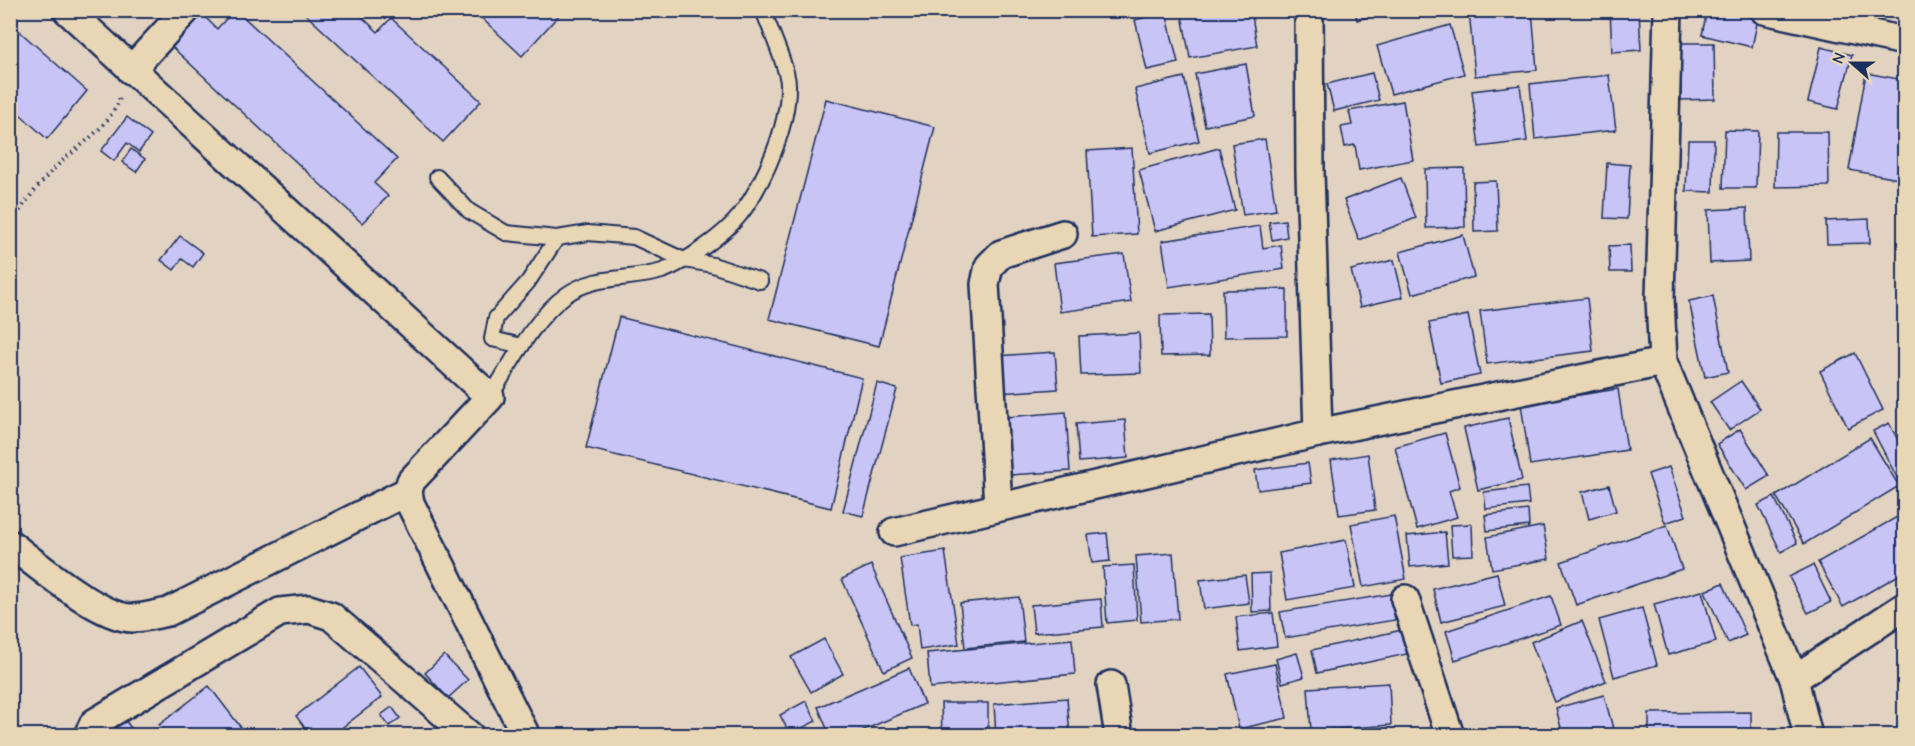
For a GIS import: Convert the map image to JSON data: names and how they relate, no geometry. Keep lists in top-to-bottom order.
{
  "north": "left"
}
